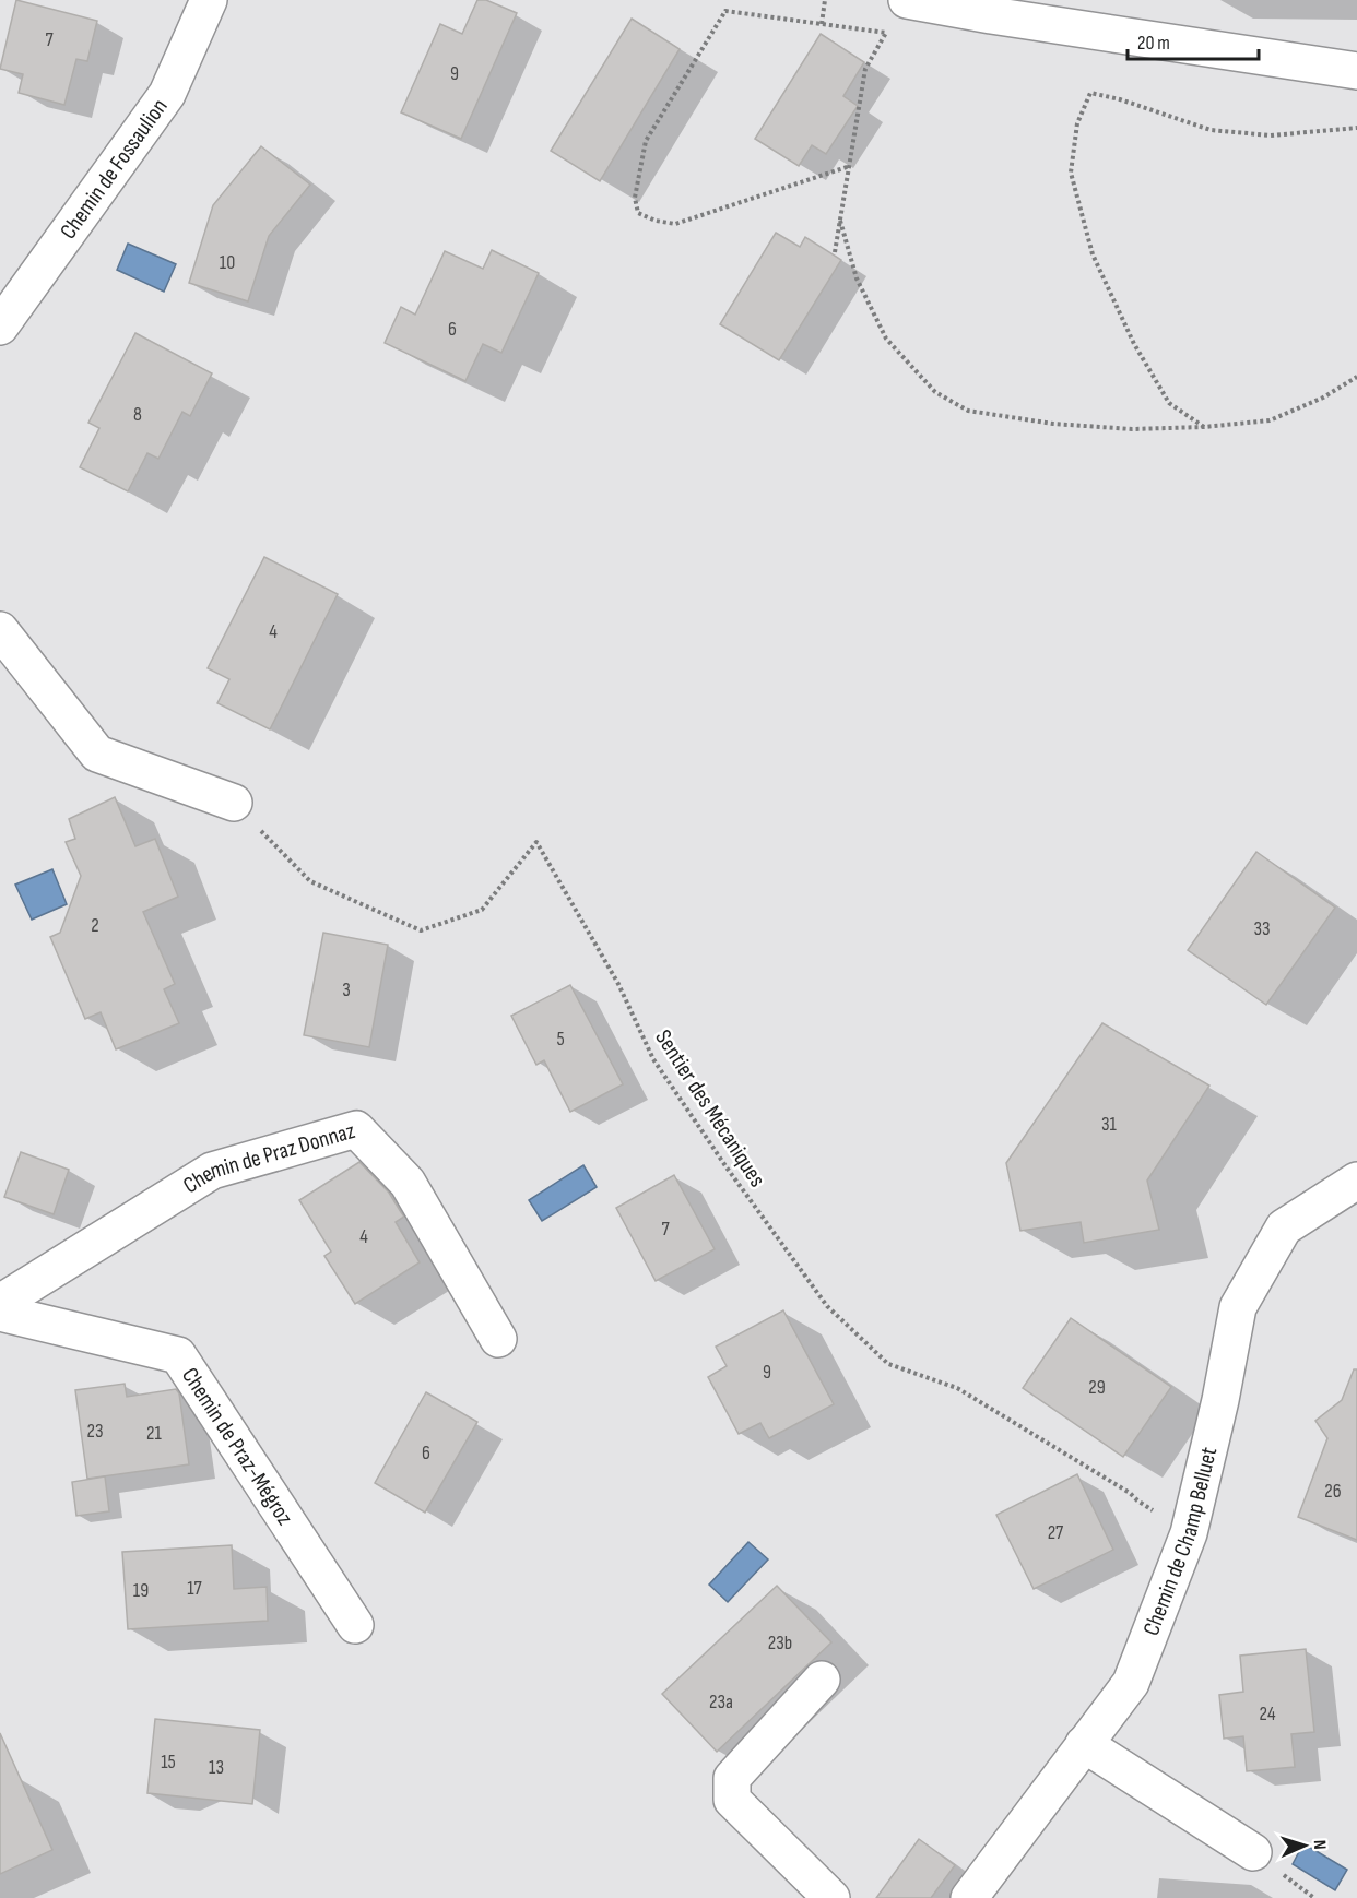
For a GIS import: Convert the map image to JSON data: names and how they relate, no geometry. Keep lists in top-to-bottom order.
{
  "streets": {
    "street": [
      "Chemin de Fossaulion",
      "Chemin de Praz Donnaz",
      "Chemin de Praz-Mégroz",
      "Chemin de Champ Belluet"
    ],
    "path": ["Sentier des Mécaniques"]
  },
  "crossings": [
    ["Sentier des Mécaniques", "Chemin de Champ Belluet"]
  ],
  "house_numbers": [
    "7",
    "9",
    "10",
    "6",
    "8",
    "4",
    "2",
    "33",
    "3",
    "5",
    "31",
    "7",
    "4",
    "9",
    "29",
    "23",
    "21",
    "6",
    "26",
    "27",
    "17",
    "19",
    "23b",
    "23a",
    "24",
    "15",
    "13"
  ],
  "scale_bar": "20 m",
  "north": "right"
}
